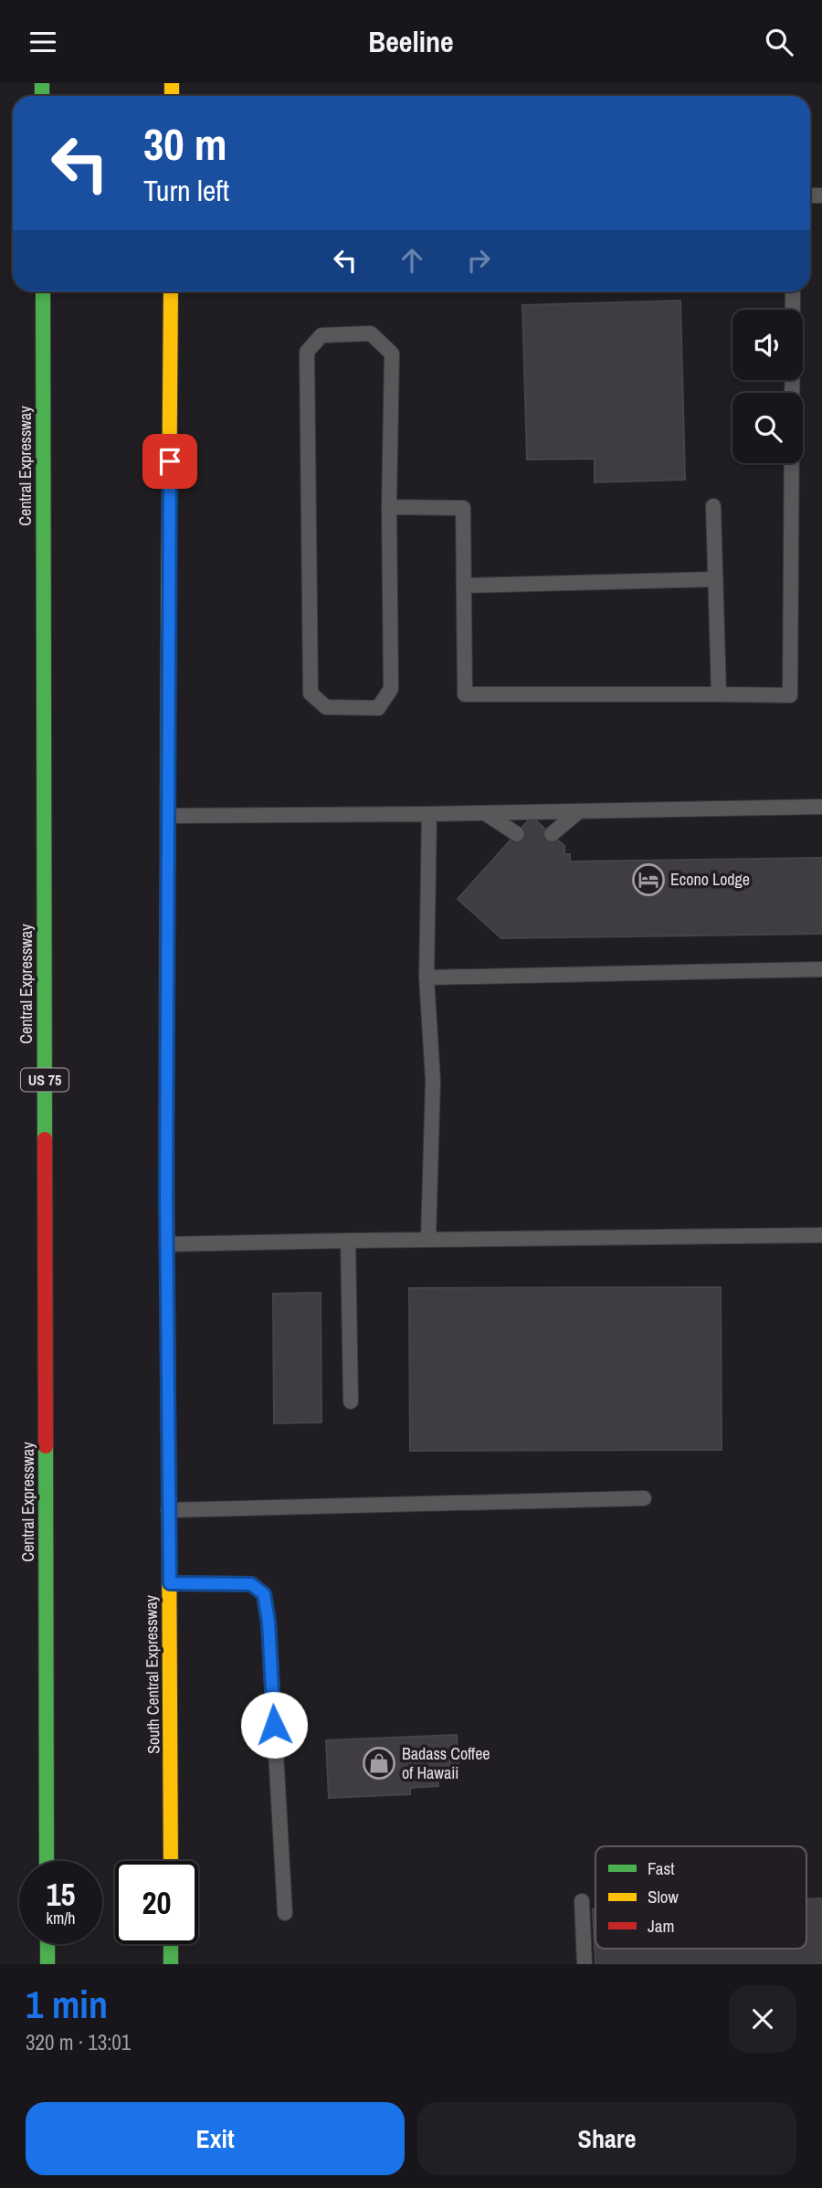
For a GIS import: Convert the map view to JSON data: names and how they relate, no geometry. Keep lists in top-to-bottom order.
{
  "streets": {
    "main road": ["Central Expressway", "US 75", "South Central Expressway"]
  },
  "places": {
    "hotel": ["Econo Lodge"],
    "shop": ["Badass Coffee of Hawaii"]
  },
  "legend": ["Fast", "Slow", "Jam"],
  "page": {
    "header": "Beeline",
    "turn": ["30 m", "Turn left"],
    "speed": "15 km/h",
    "limit": "20",
    "heading": ["1 min", "320 m · 13:01"],
    "buttons": ["Exit", "Share"]
  }
}
